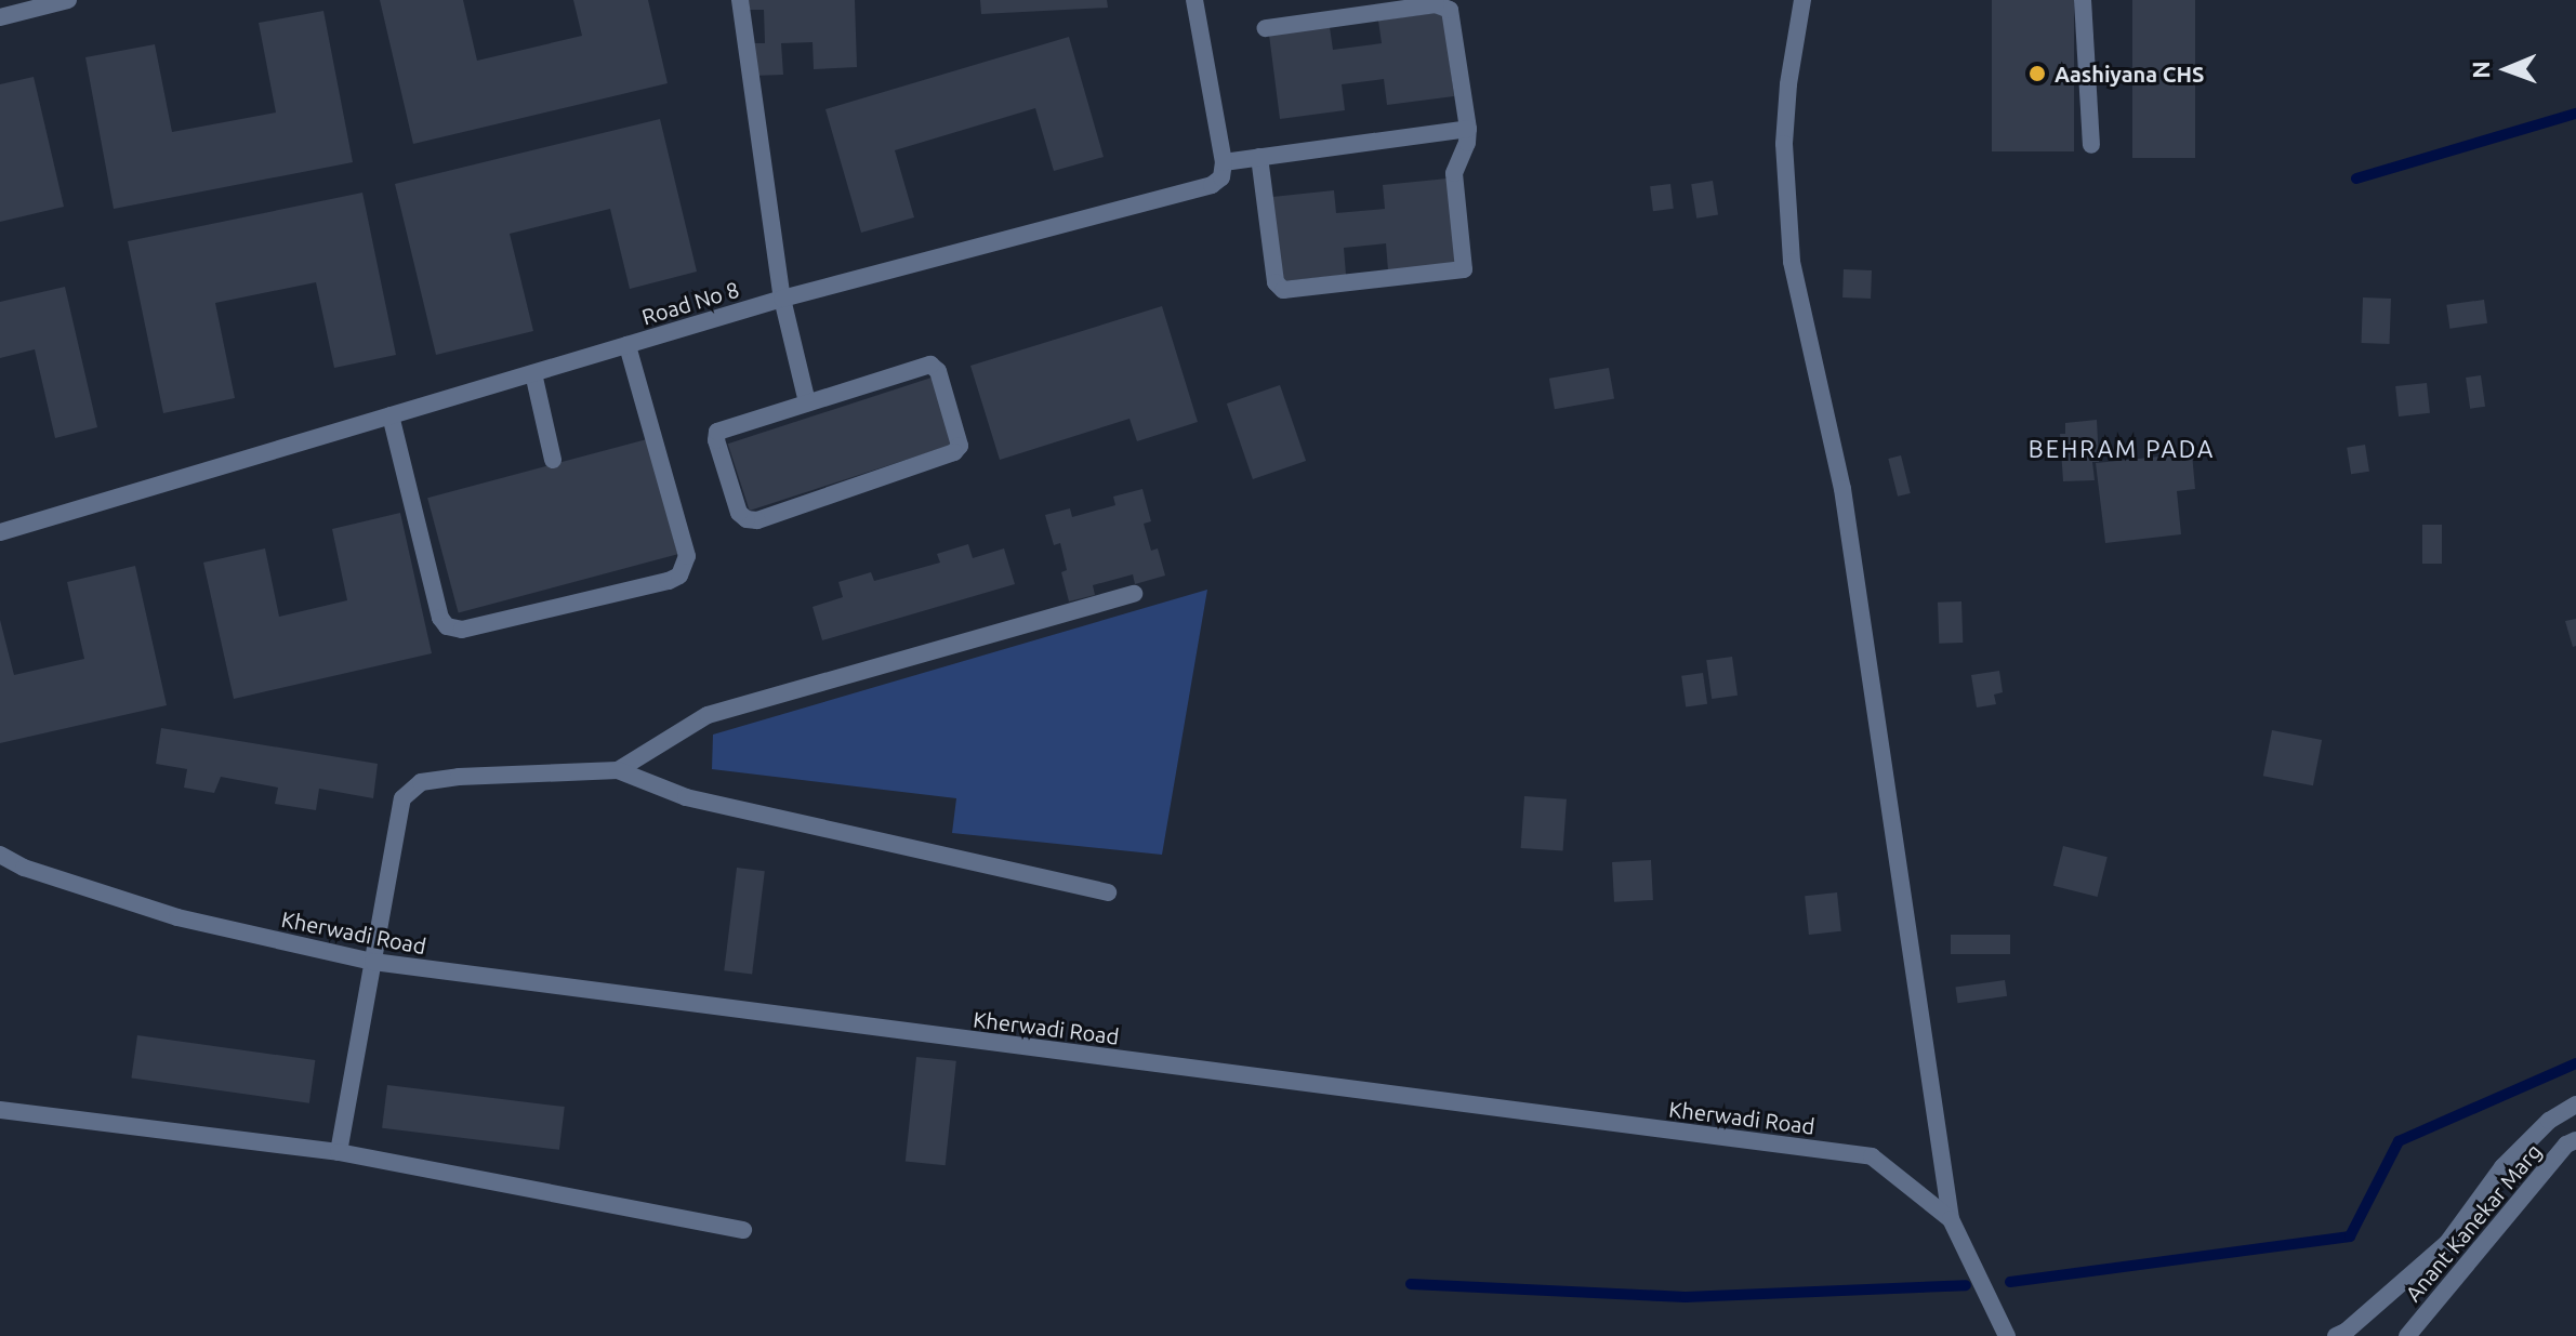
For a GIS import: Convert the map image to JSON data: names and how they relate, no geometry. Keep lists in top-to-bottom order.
{
  "streets": {
    "street": ["Road No 8", "Kherwadi Road", "Anant Kanekar Marg"]
  },
  "districts": ["BEHRAM PADA"],
  "places": ["Aashiyana CHS"],
  "north": "left"
}
